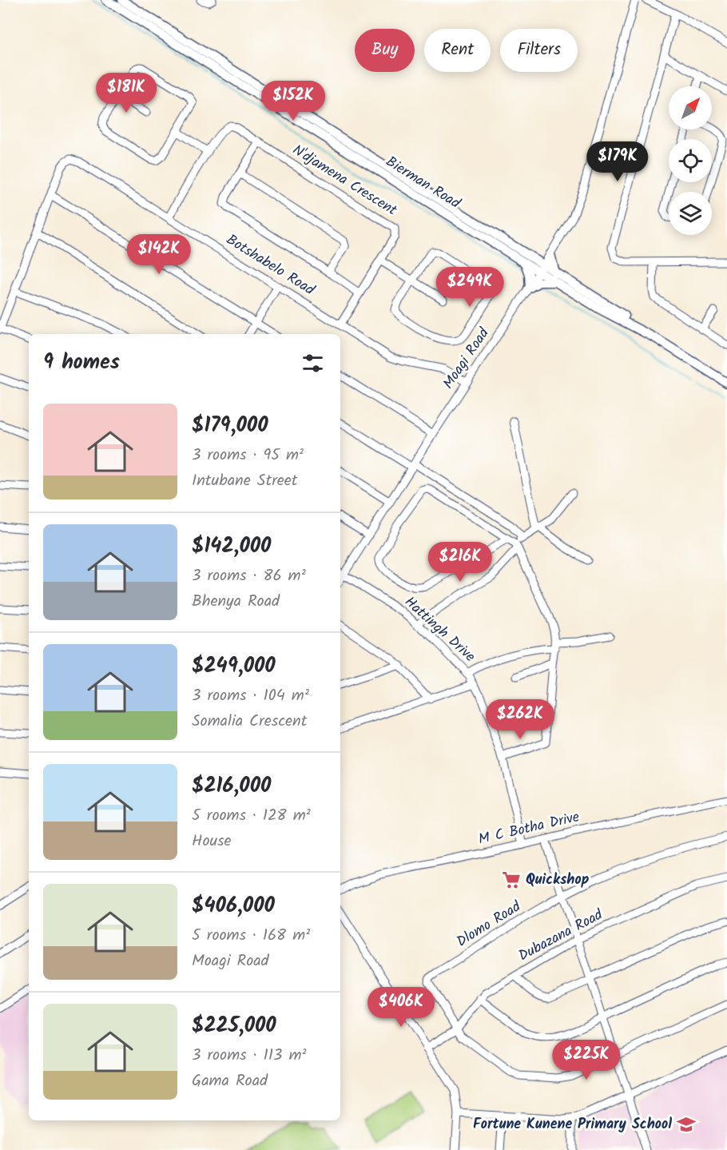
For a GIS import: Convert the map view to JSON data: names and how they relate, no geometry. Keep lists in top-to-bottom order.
{
  "streets": {
    "main road": ["Bierman Road"],
    "street": [
      "N'djamena Crescent",
      "Botshabelo Road",
      "Moagi Road",
      "Hattingh Drive",
      "M C Botha Drive",
      "Dlomo Road",
      "Dubazana Road"
    ]
  },
  "crossings": [
    ["N'djamena Crescent", "Botshabelo Road"],
    ["Bierman Road", "Moagi Road"],
    ["Botshabelo Road", "Moagi Road"],
    ["Moagi Road", "Hattingh Drive"],
    ["Hattingh Drive", "M C Botha Drive"],
    ["Dlomo Road", "Dubazana Road"]
  ],
  "places": {
    "supermarket": ["Quickshop"],
    "school or university": ["Fortune Kunene Primary School"]
  },
  "north": "top right",
  "page": {
    "chip": ["Buy", "Rent", "Filters"],
    "price": [
      "$181K",
      "$152K",
      "$179K",
      "$142K",
      "$249K",
      "$216K",
      "$262K",
      "$406K",
      "$225K"
    ],
    "heading": "9 homes",
    "list": [
      {
        "name": "$179,000",
        "note": "3 rooms · 95 m² · Intubane Street"
      },
      {
        "name": "$142,000",
        "note": "3 rooms · 86 m² · Bhenya Road"
      },
      {
        "name": "$249,000",
        "note": "3 rooms · 104 m² · Somalia Crescent"
      },
      {
        "name": "$216,000",
        "note": "5 rooms · 128 m² · House"
      },
      {
        "name": "$406,000",
        "note": "5 rooms · 168 m² · Moagi Road"
      },
      {
        "name": "$225,000",
        "note": "3 rooms · 113 m² · Gama Road"
      }
    ]
  }
}
